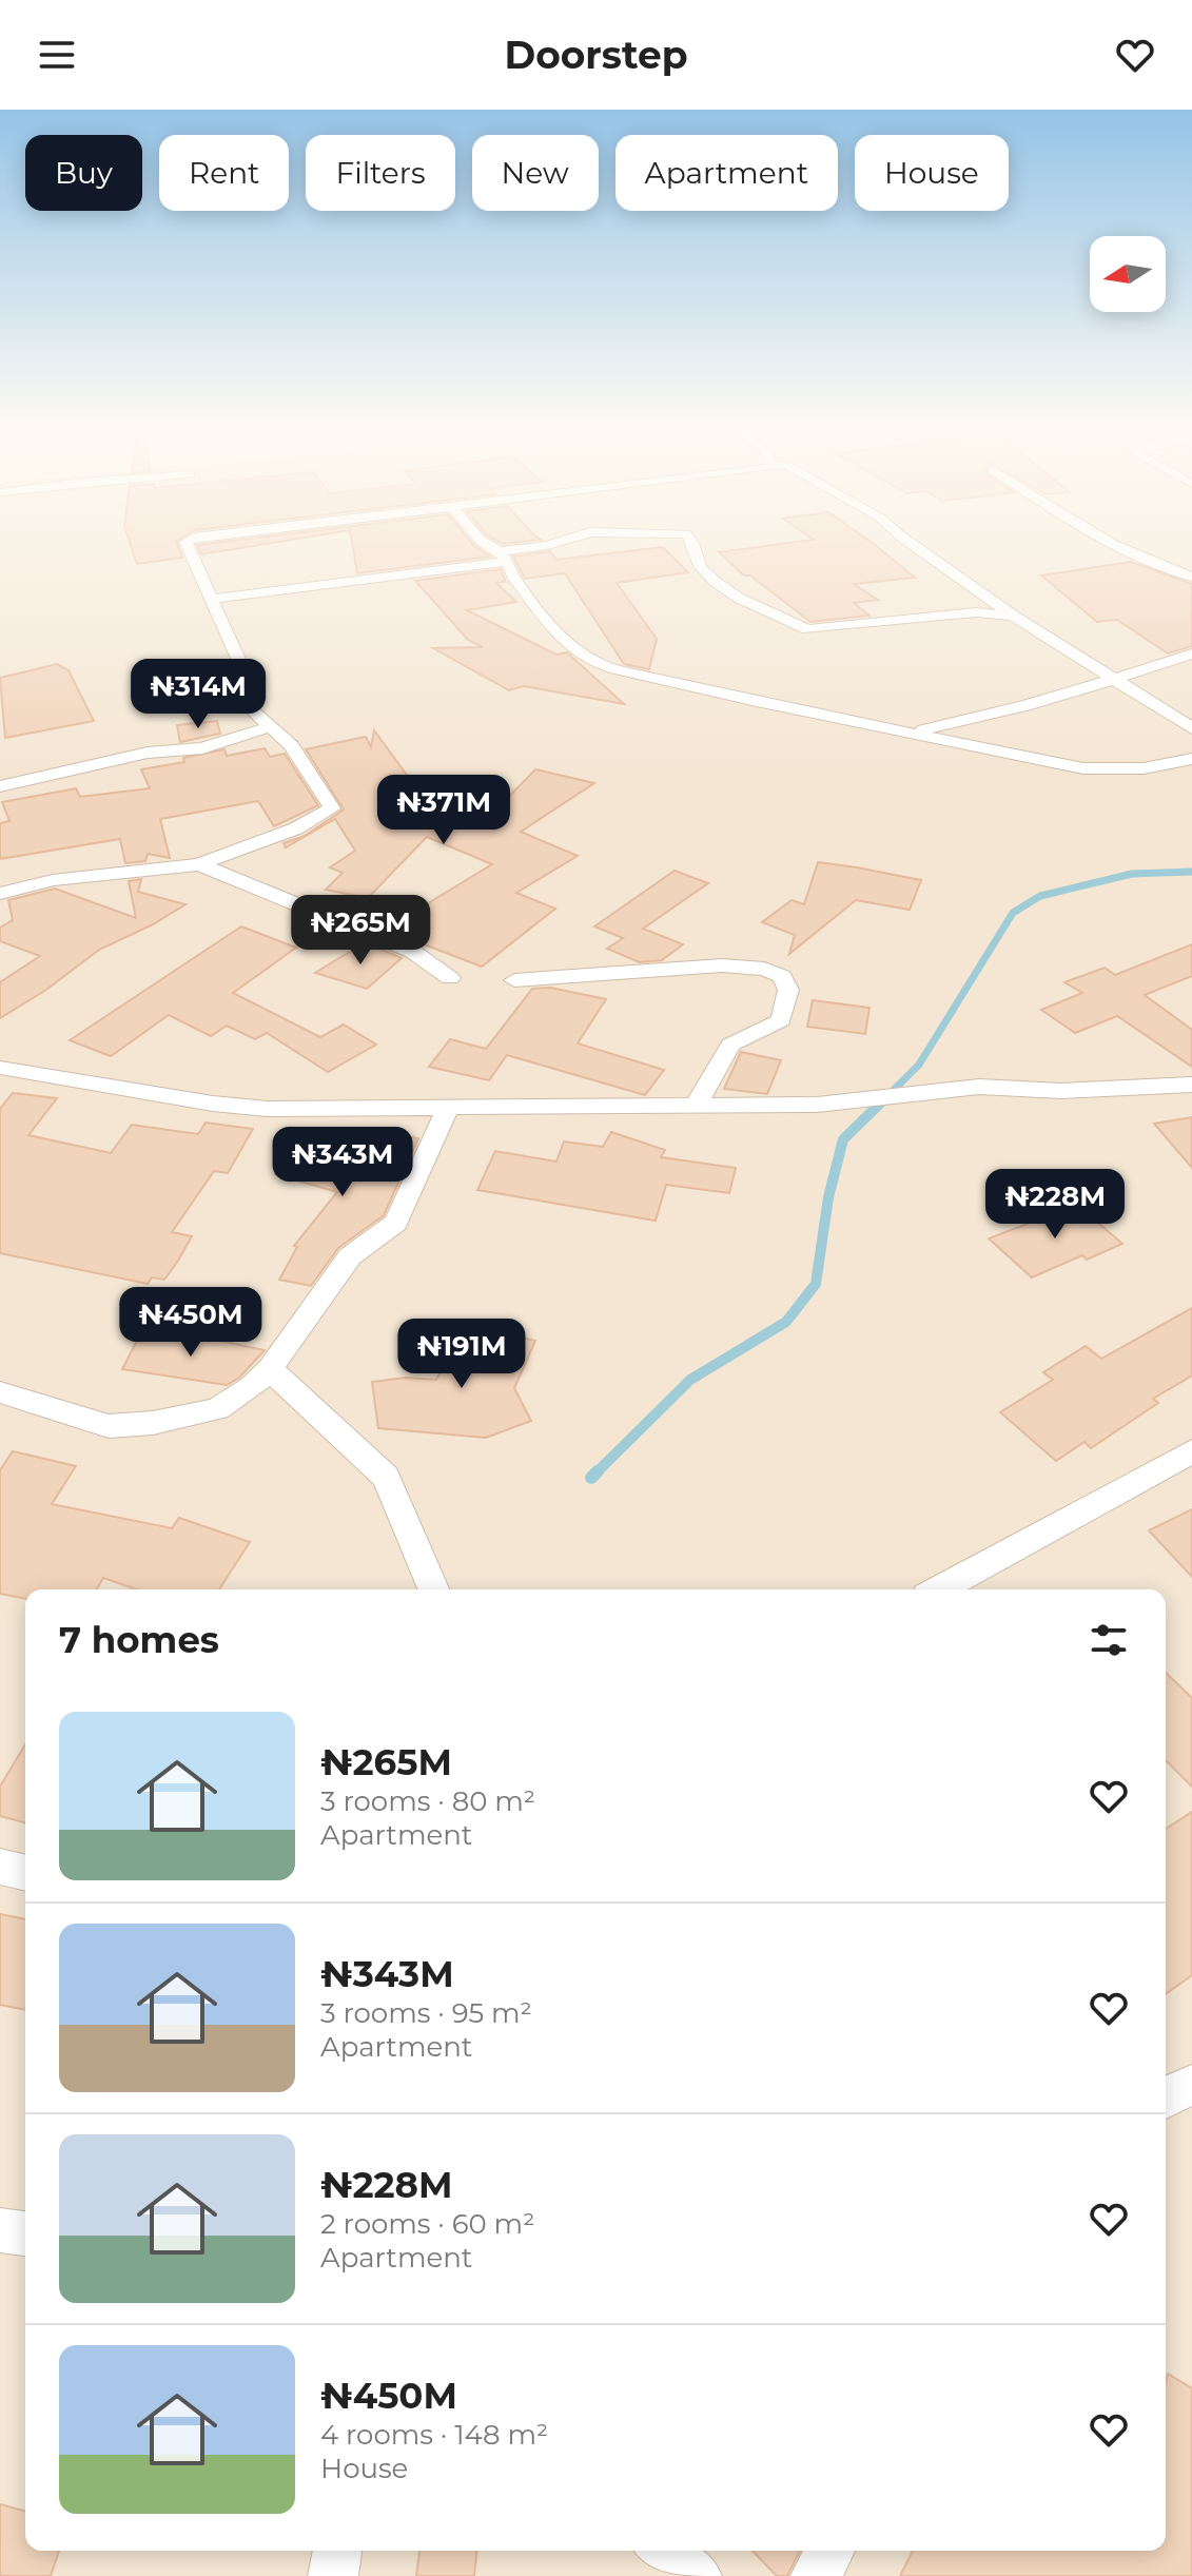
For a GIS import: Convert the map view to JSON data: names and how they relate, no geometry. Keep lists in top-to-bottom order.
{
  "north": "left",
  "page": {
    "header": "Doorstep",
    "chip": [
      "Buy",
      "Rent",
      "Filters",
      "New",
      "Apartment",
      "House"
    ],
    "price": [
      "₦314M",
      "₦371M",
      "₦265M",
      "₦343M",
      "₦228M",
      "₦450M",
      "₦191M"
    ],
    "heading": "7 homes",
    "list": [
      {
        "name": "₦265M",
        "note": "3 rooms · 80 m² · Apartment"
      },
      {
        "name": "₦343M",
        "note": "3 rooms · 95 m² · Apartment"
      },
      {
        "name": "₦228M",
        "note": "2 rooms · 60 m² · Apartment"
      },
      {
        "name": "₦450M",
        "note": "4 rooms · 148 m² · House"
      }
    ]
  }
}
